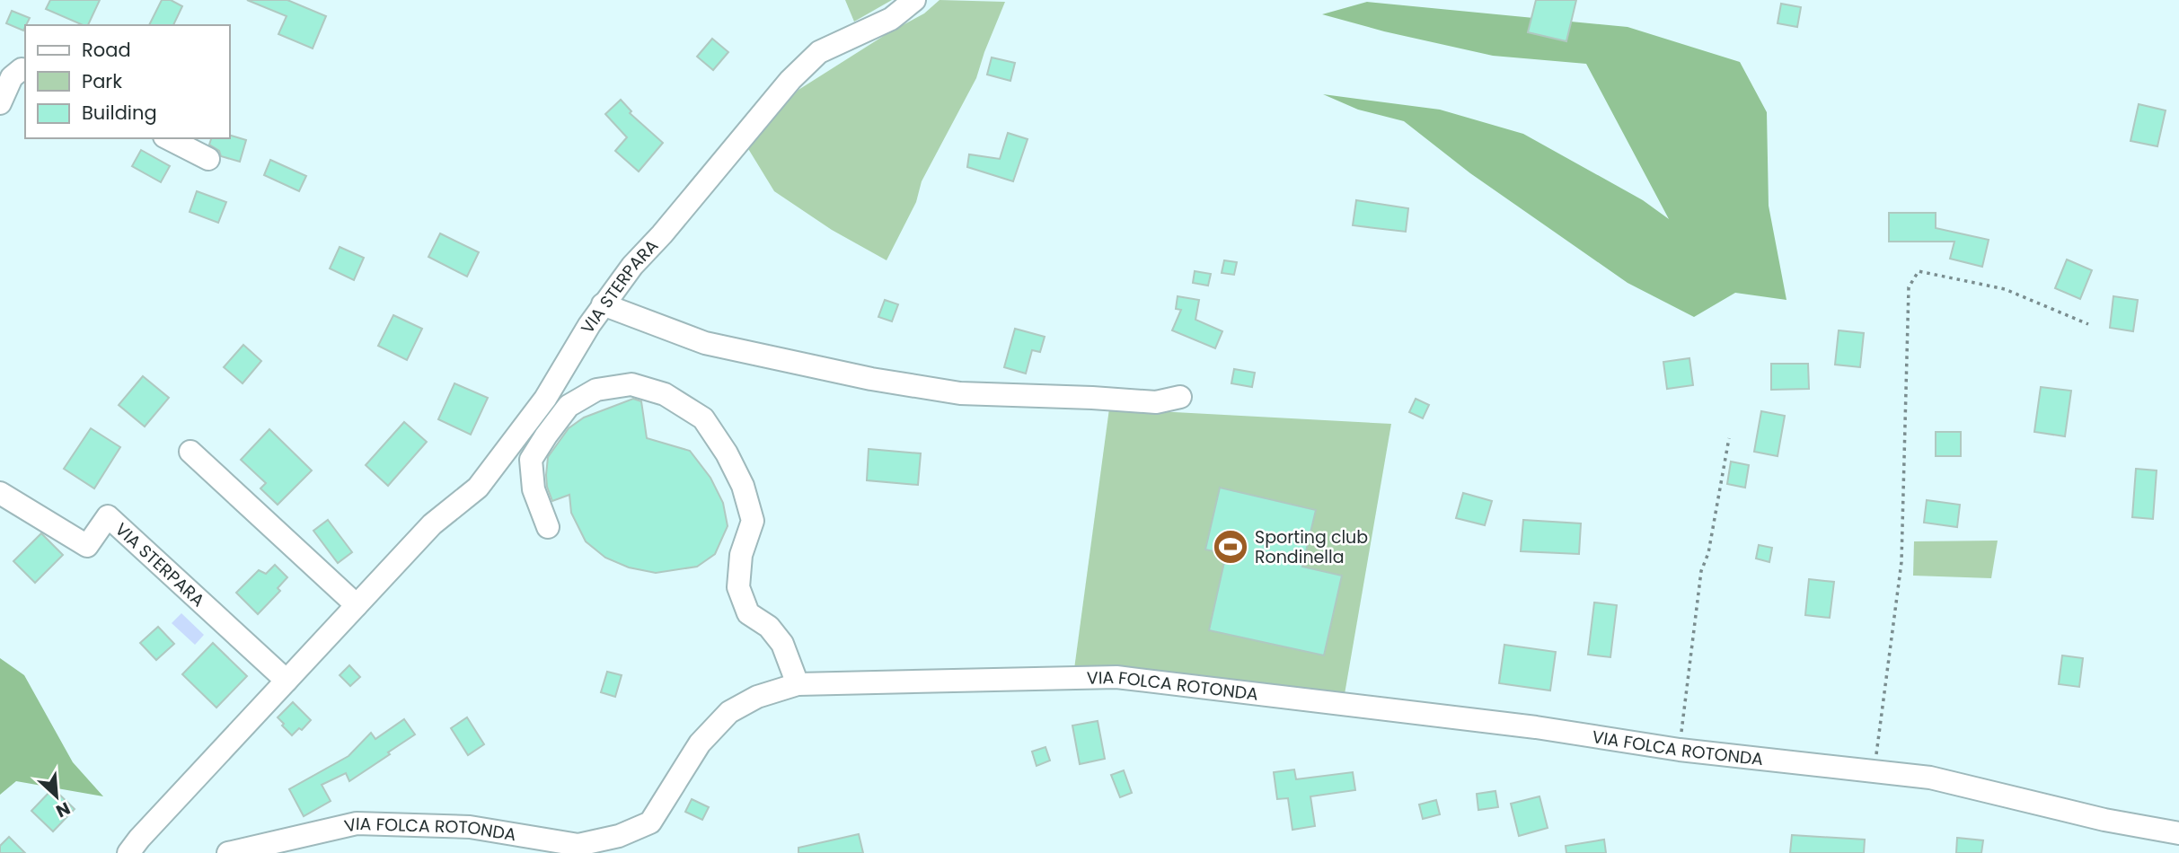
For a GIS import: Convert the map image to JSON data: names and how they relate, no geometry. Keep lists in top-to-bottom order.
{
  "streets": {
    "street": ["VIA STERPARA", "VIA FOLCA ROTONDA"]
  },
  "places": {
    "sports": ["Sporting club Rondinella"]
  },
  "legend": ["Road", "Park", "Building"],
  "north": "bottom right"
}
